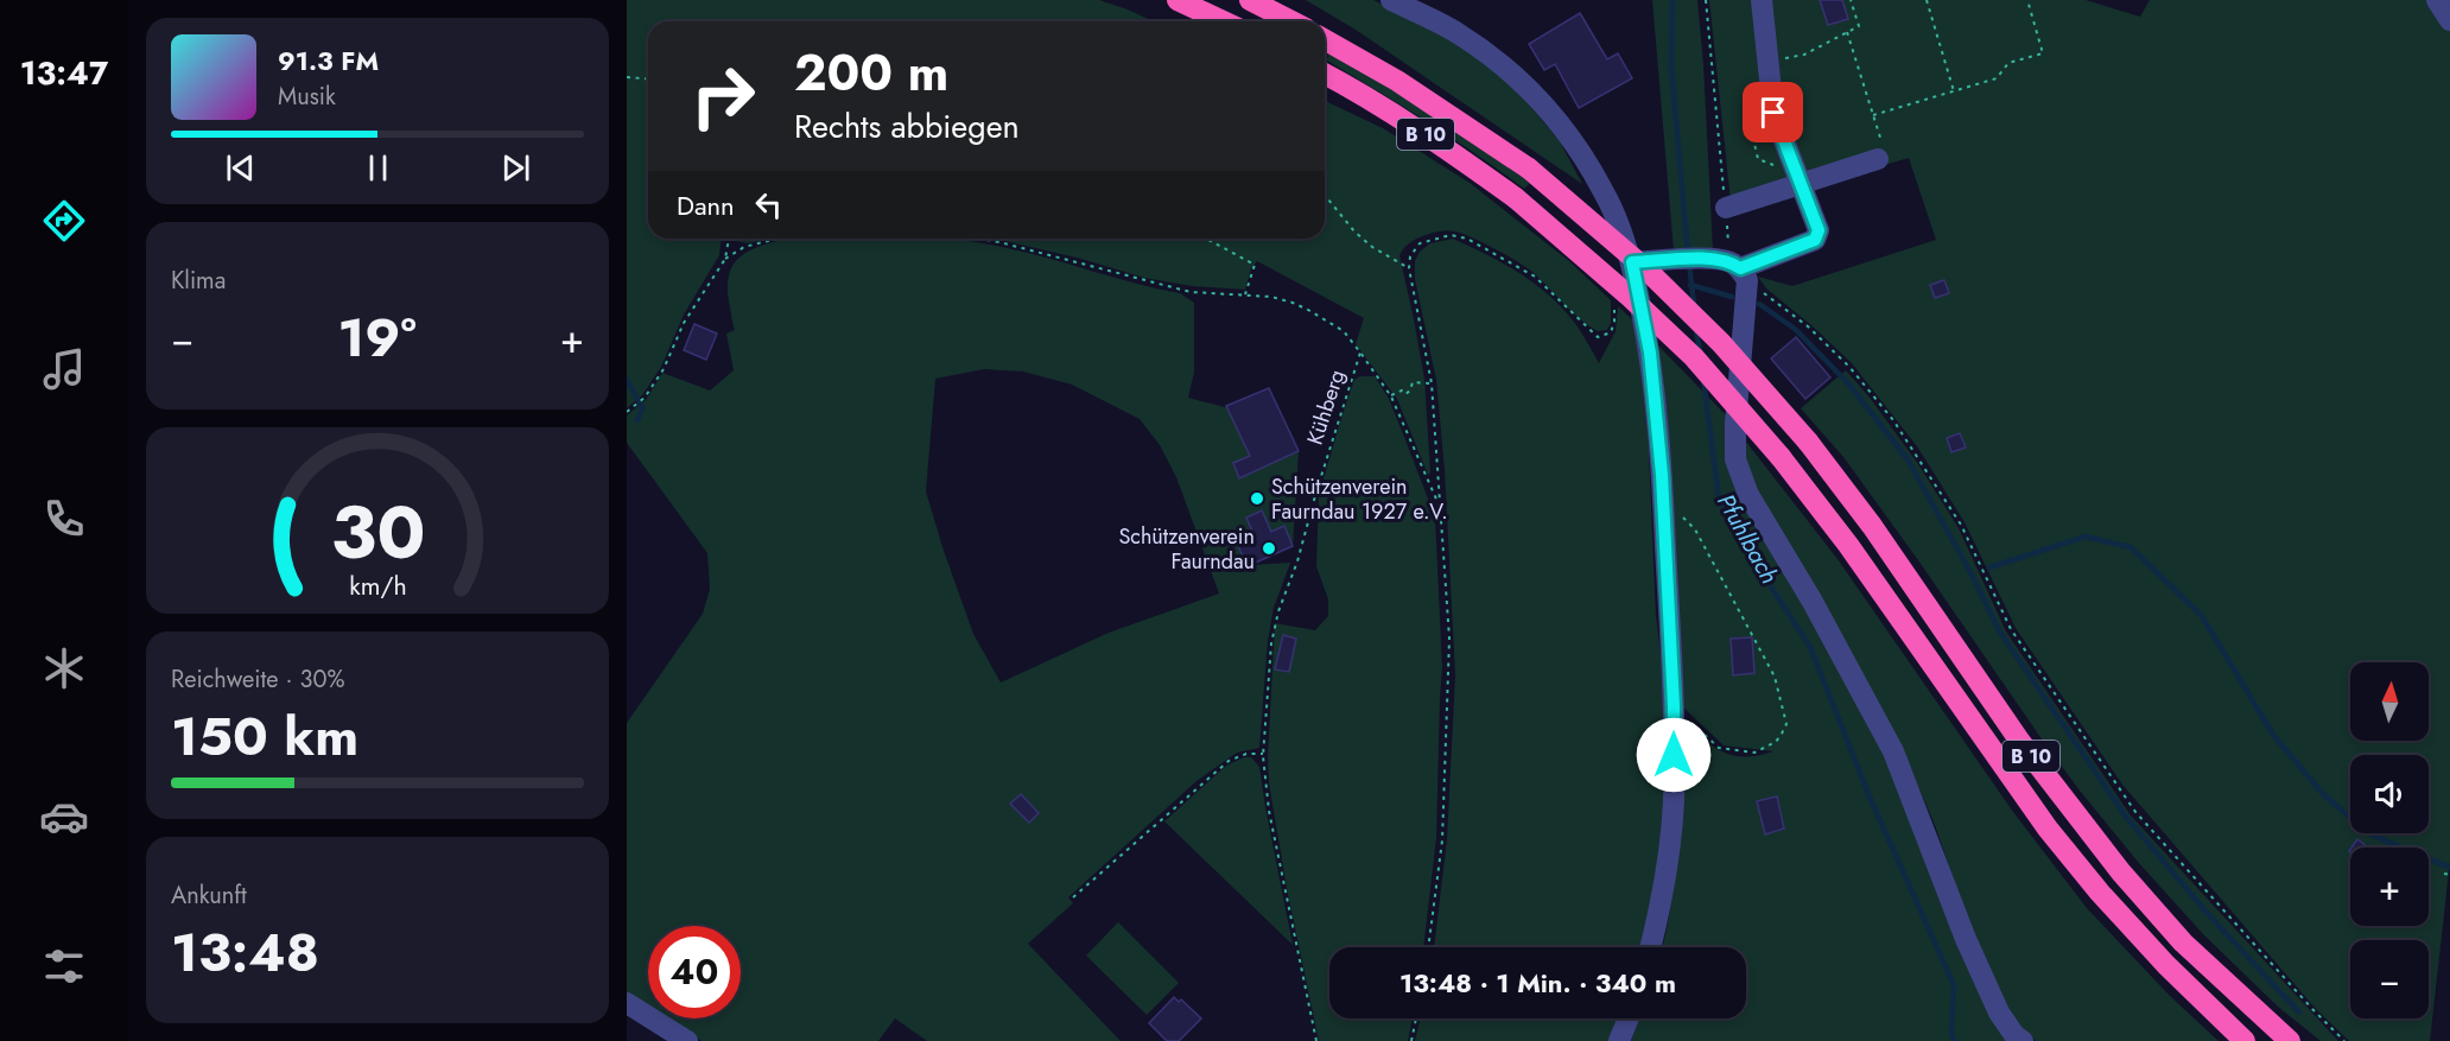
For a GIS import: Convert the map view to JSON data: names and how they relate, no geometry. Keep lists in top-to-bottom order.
{
  "streets": {
    "highway": ["B 10"],
    "path": ["Kühberg"]
  },
  "water": ["Pfuhlbach"],
  "places": ["Schützenverein Faurndau 1927 e.V.", "Schützenverein Faurndau"],
  "north": "top",
  "page": {
    "tabs": "13:47",
    "turn": ["200 m", "Rechts abbiegen"],
    "song": ["91.3 FM", "Musik"],
    "then": "Dann",
    "tile": [
      "Klima",
      ["Reichweite · 30%", "150 km"],
      ["Ankunft", "13:48"]
    ],
    "heat": ["−", "19°", "+"],
    "map_buttons": ["+", "−"],
    "limit": "40",
    "trip": "13:48 · 1 Min. · 340 m",
    "gauge": ["30", "km/h"]
  }
}
